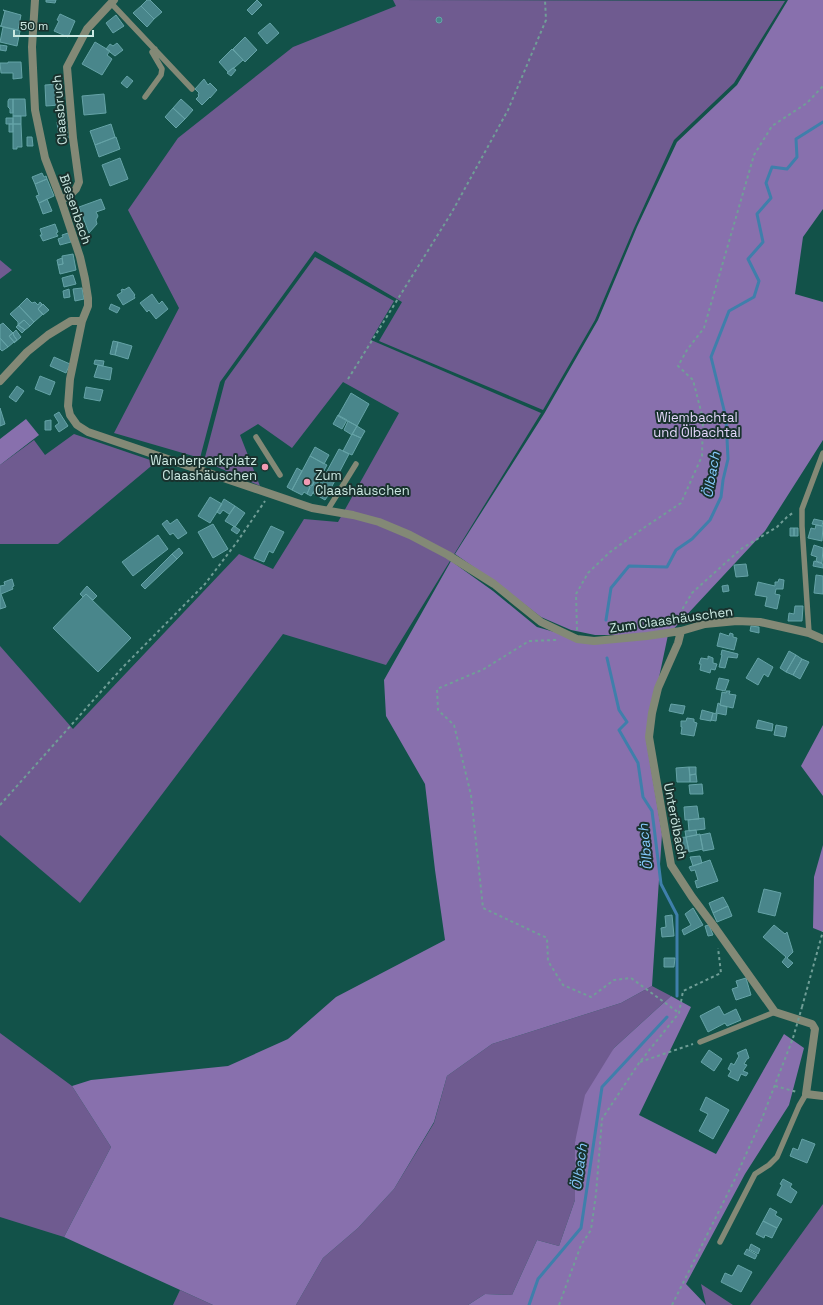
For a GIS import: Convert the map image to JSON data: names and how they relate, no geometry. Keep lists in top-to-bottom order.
{
  "streets": {
    "street": [
      "Claasbruch",
      "Biesenbach",
      "Zum Claashäuschen",
      "Unterölbach"
    ]
  },
  "crossings": [
    ["Claasbruch", "Biesenbach"],
    ["Biesenbach", "Zum Claashäuschen"],
    ["Zum Claashäuschen", "Unterölbach"]
  ],
  "water": ["Ölbach"],
  "parks": ["Wiembachtal und Ölbachtal"],
  "places": ["Wanderparkplatz Claashäuschen", "Zum Claashäuschen"],
  "scale_bar": "50 m"
}
